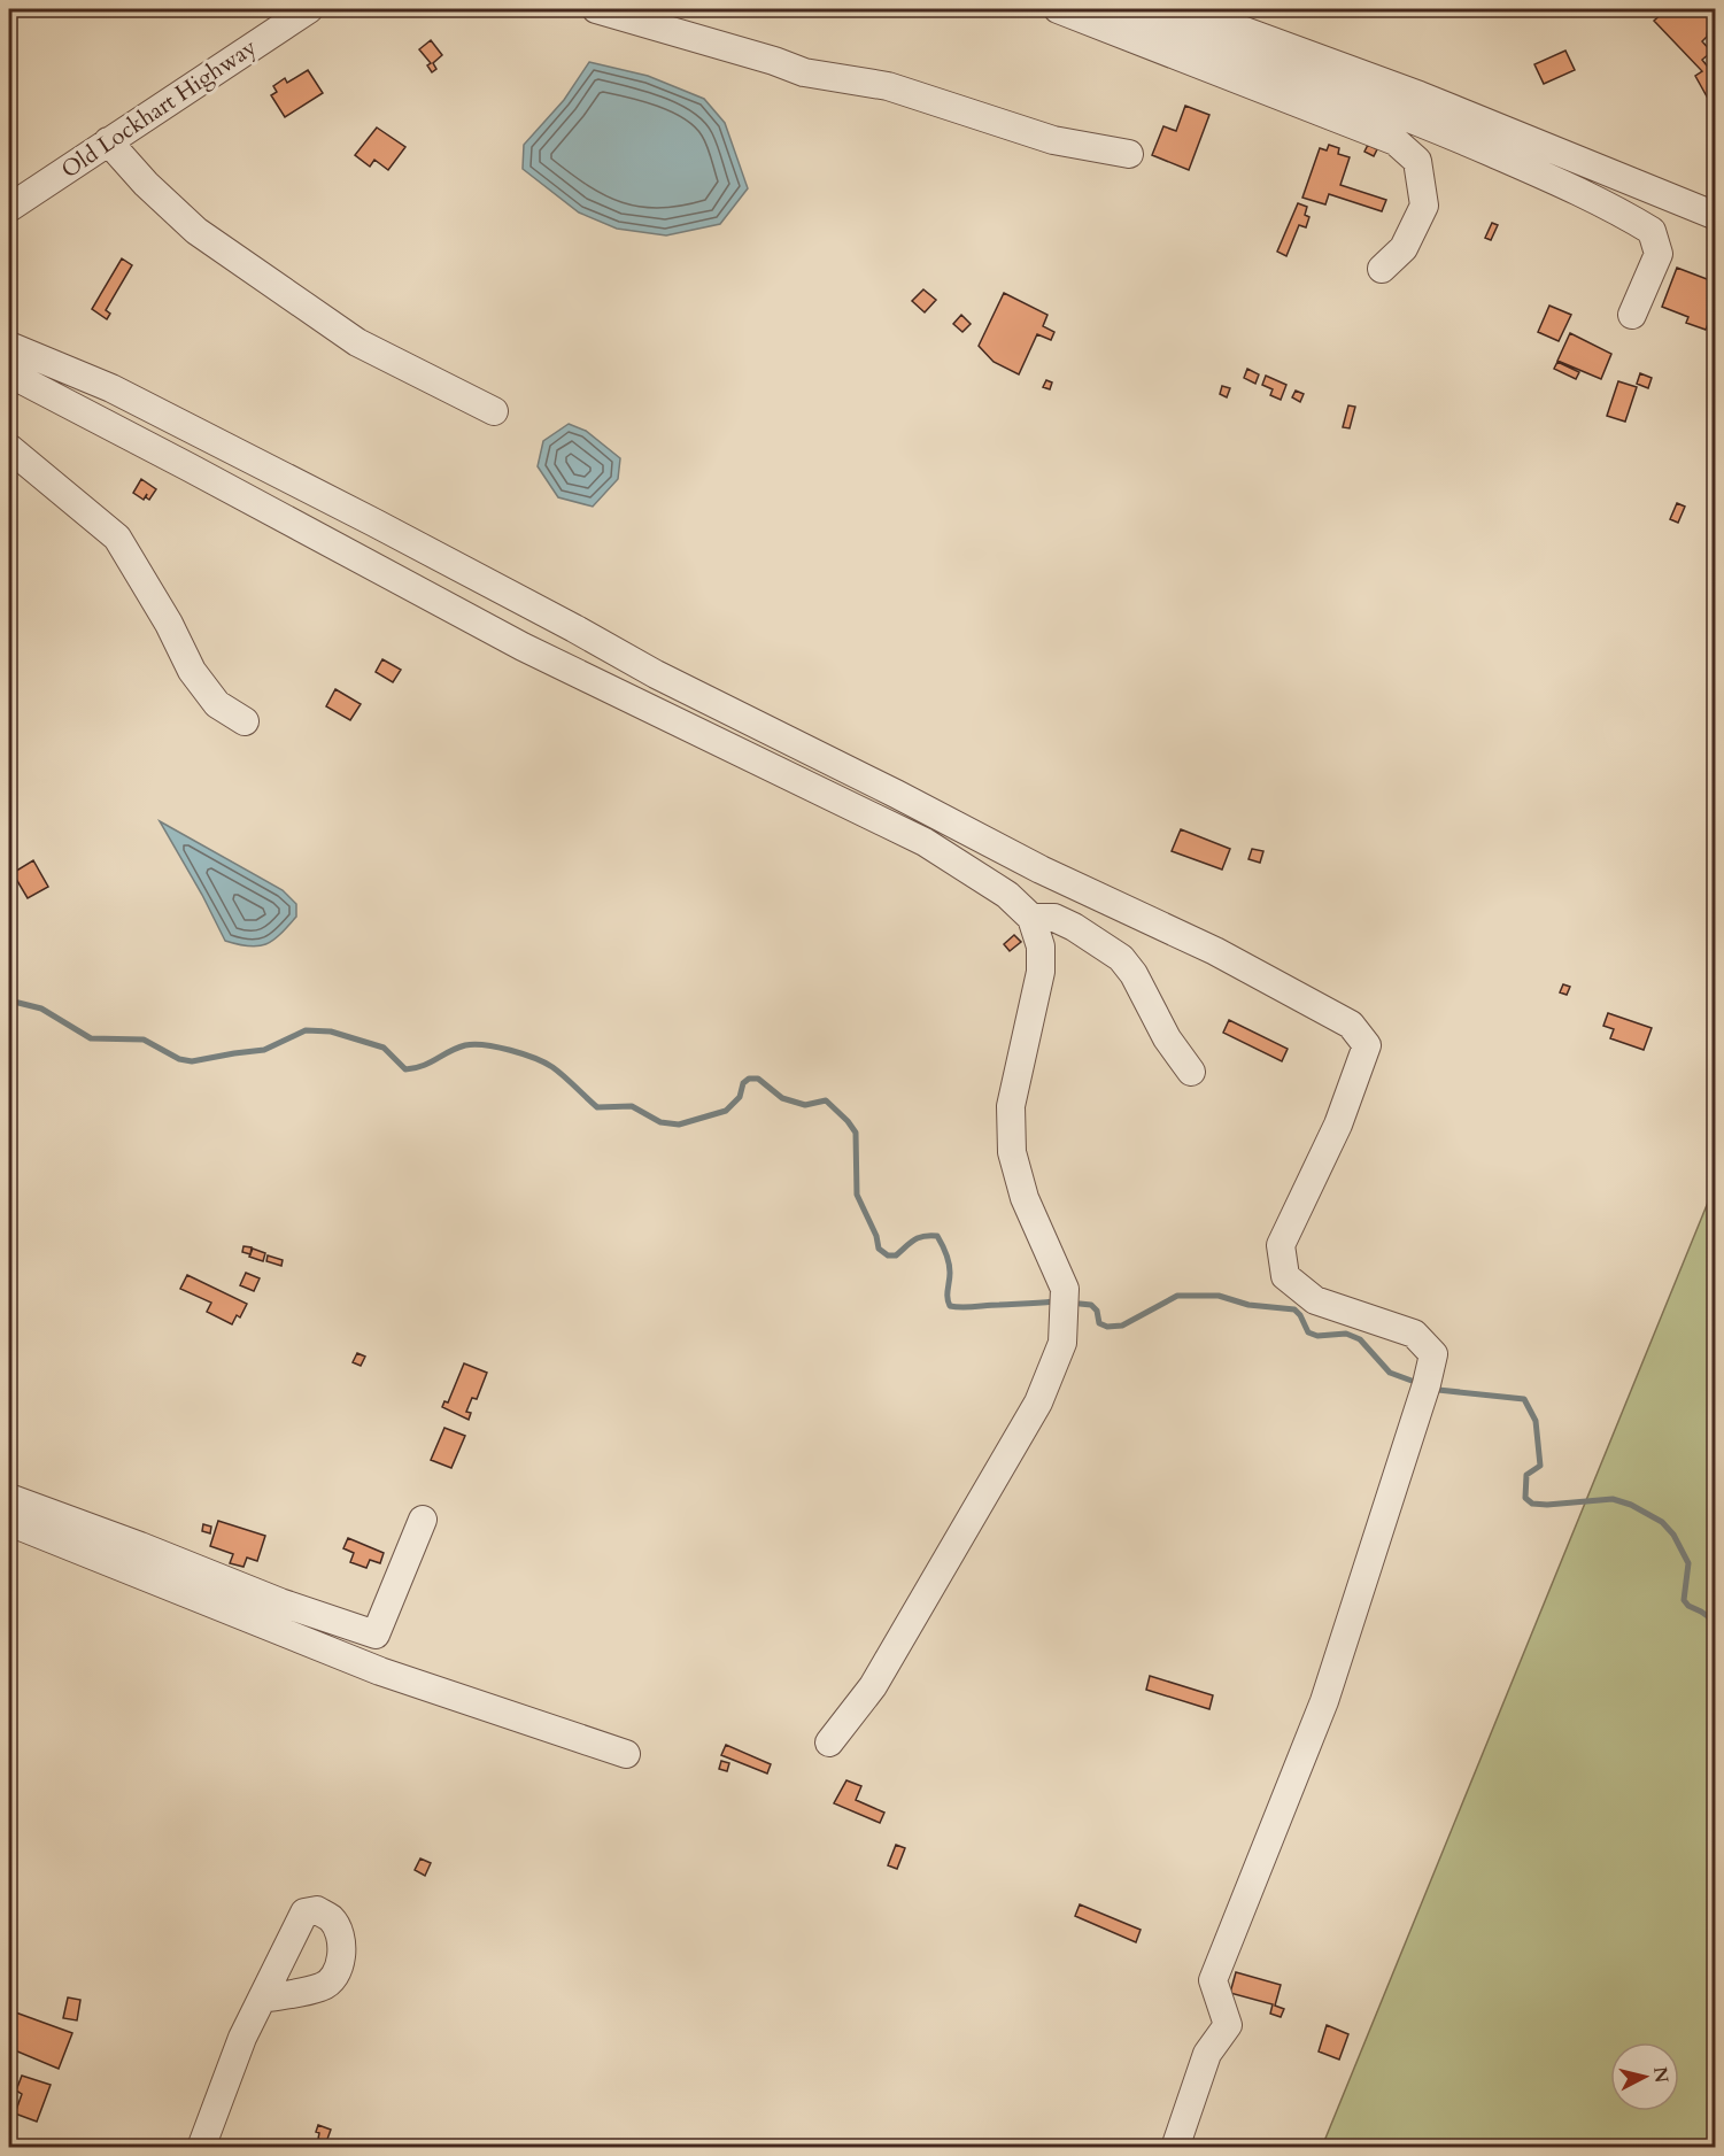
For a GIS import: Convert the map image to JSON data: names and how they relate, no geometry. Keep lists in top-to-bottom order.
{
  "streets": {
    "street": ["Old Lockhart Highway"]
  },
  "north": "right"
}
